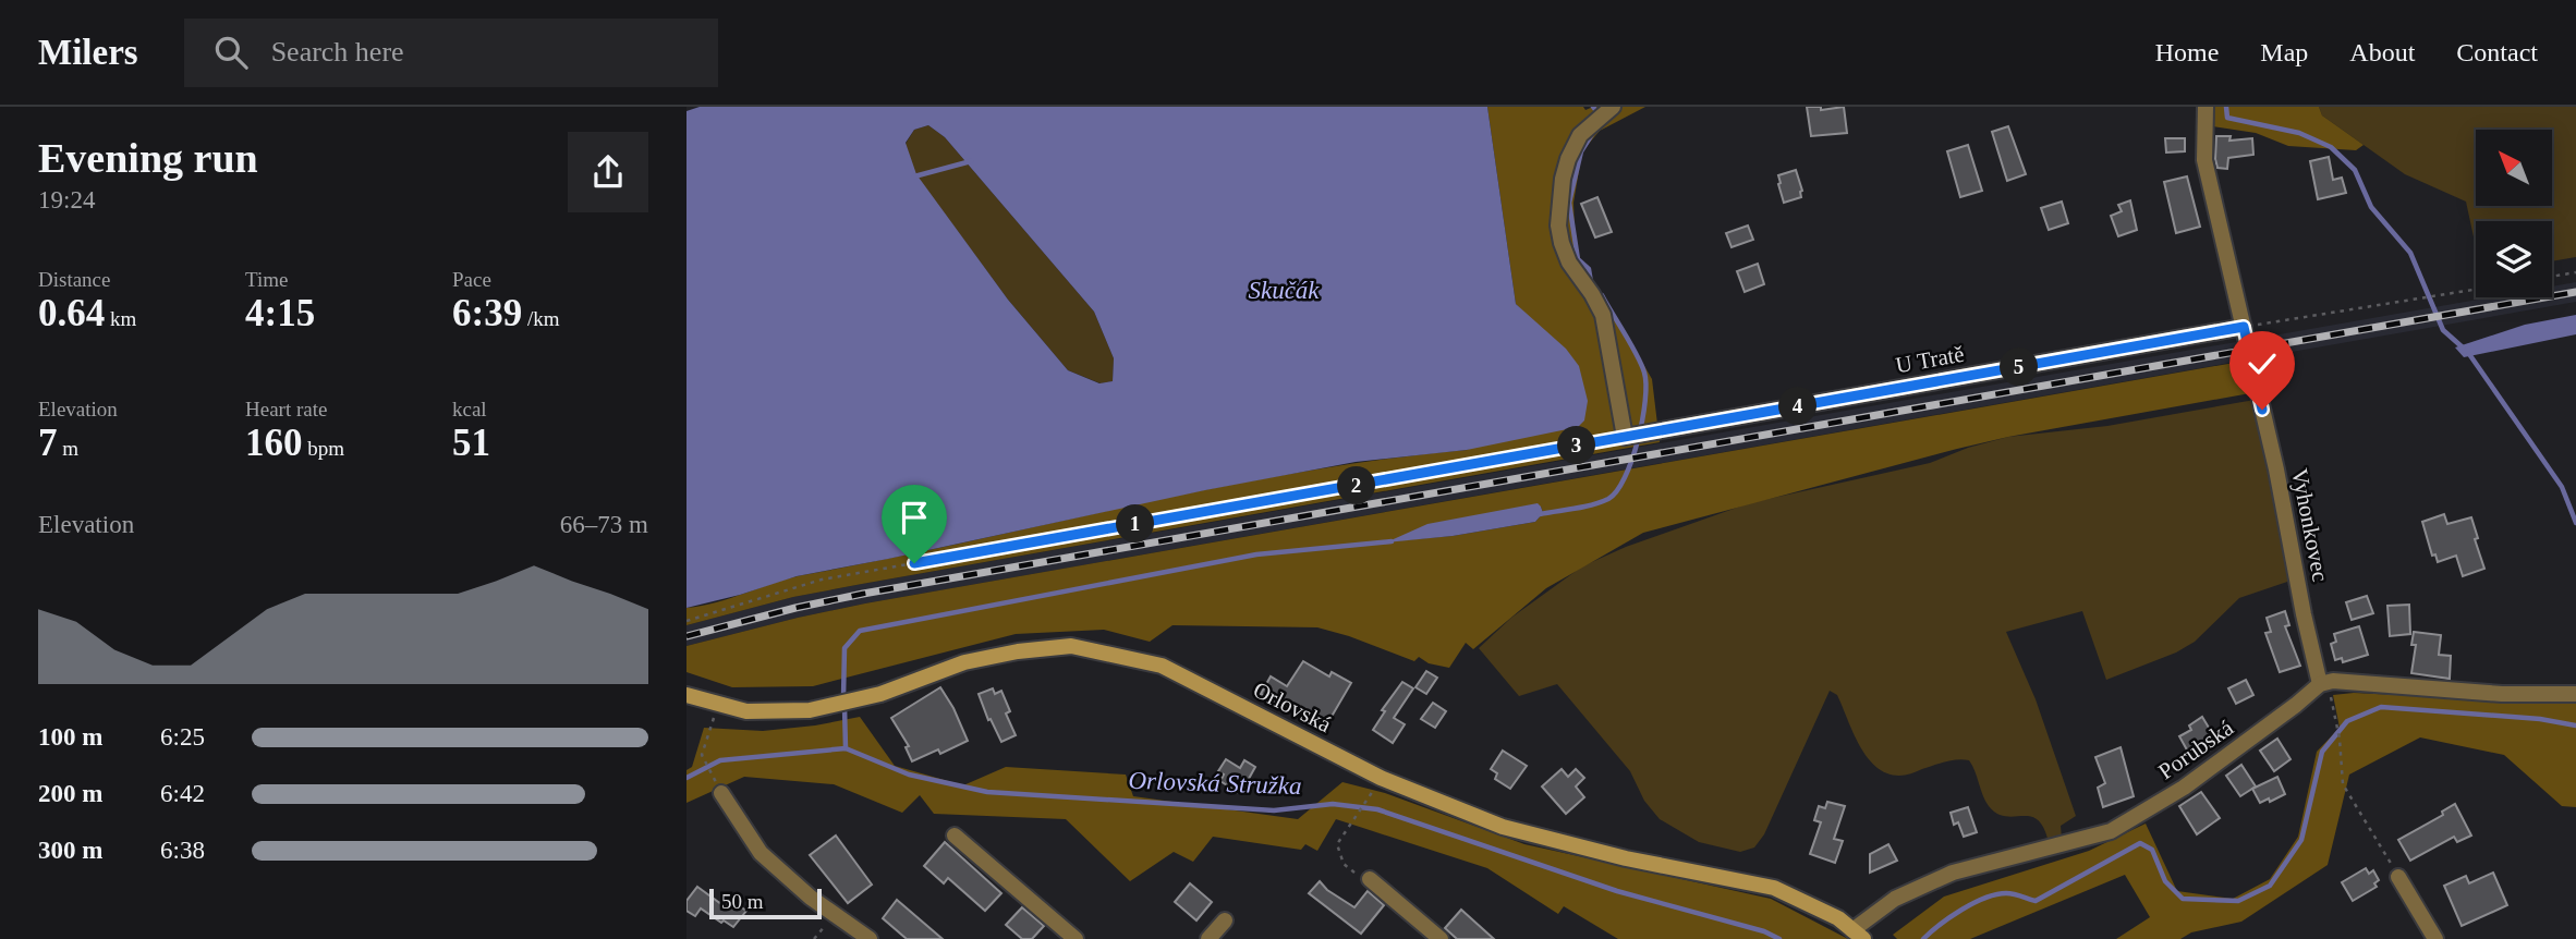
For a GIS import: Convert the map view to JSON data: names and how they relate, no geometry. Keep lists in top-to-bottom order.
{
  "streets": {
    "main road": ["Orlovská"],
    "street": ["U Tratě", "Vyhonkovec", "Porubská"]
  },
  "crossings": [
    ["U Tratě", "Vyhonkovec"],
    ["Vyhonkovec", "Porubská"],
    ["Orlovská", "Porubská"]
  ],
  "water": ["Skučák", "Orlovská Stružka"],
  "scale_bar": "50 m",
  "north": "top left",
  "page": {
    "header": "Milers",
    "search": "Search here",
    "nav": [
      "Home",
      "Map",
      "About",
      "Contact"
    ],
    "heading": ["Evening run", "19:24"],
    "stats": [
      ["Distance", "0.64 km"],
      ["Time", "4:15"],
      ["Pace", "6:39 /km"],
      ["Elevation", "7 m"],
      ["Heart rate", "160 bpm"],
      ["kcal", "51"]
    ],
    "pins": [
      "5",
      "4",
      "3",
      "2",
      "1"
    ],
    "chart": ["Elevation", "66–73 m"],
    "list": [
      {
        "name": "100 m",
        "note": "6:25"
      },
      {
        "name": "200 m",
        "note": "6:42"
      },
      {
        "name": "300 m",
        "note": "6:38"
      }
    ],
    "scale": "50 m"
  }
}
